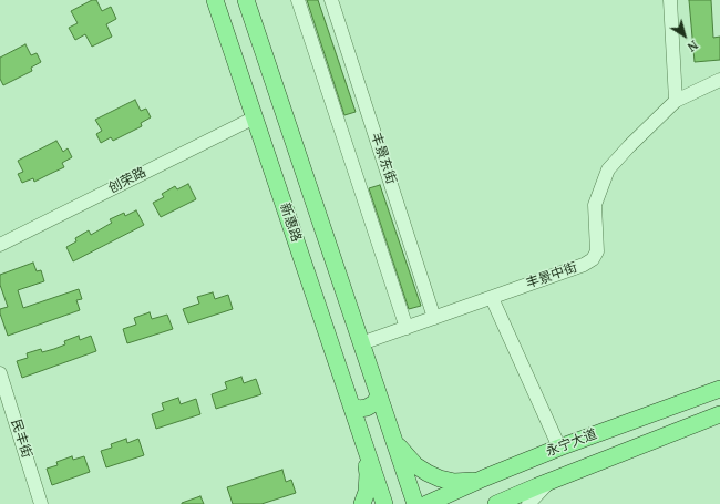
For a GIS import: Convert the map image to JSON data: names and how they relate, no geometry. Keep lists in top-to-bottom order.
{
  "streets": {
    "main road": ["新惠路", "永宁大道"],
    "street": [
      "丰景东街",
      "创荣路",
      "丰景中街",
      "民丰街"
    ]
  },
  "crossings": [
    ["丰景东街", "丰景中街"],
    ["创荣路", "新惠路"]
  ],
  "north": "bottom right"
}
